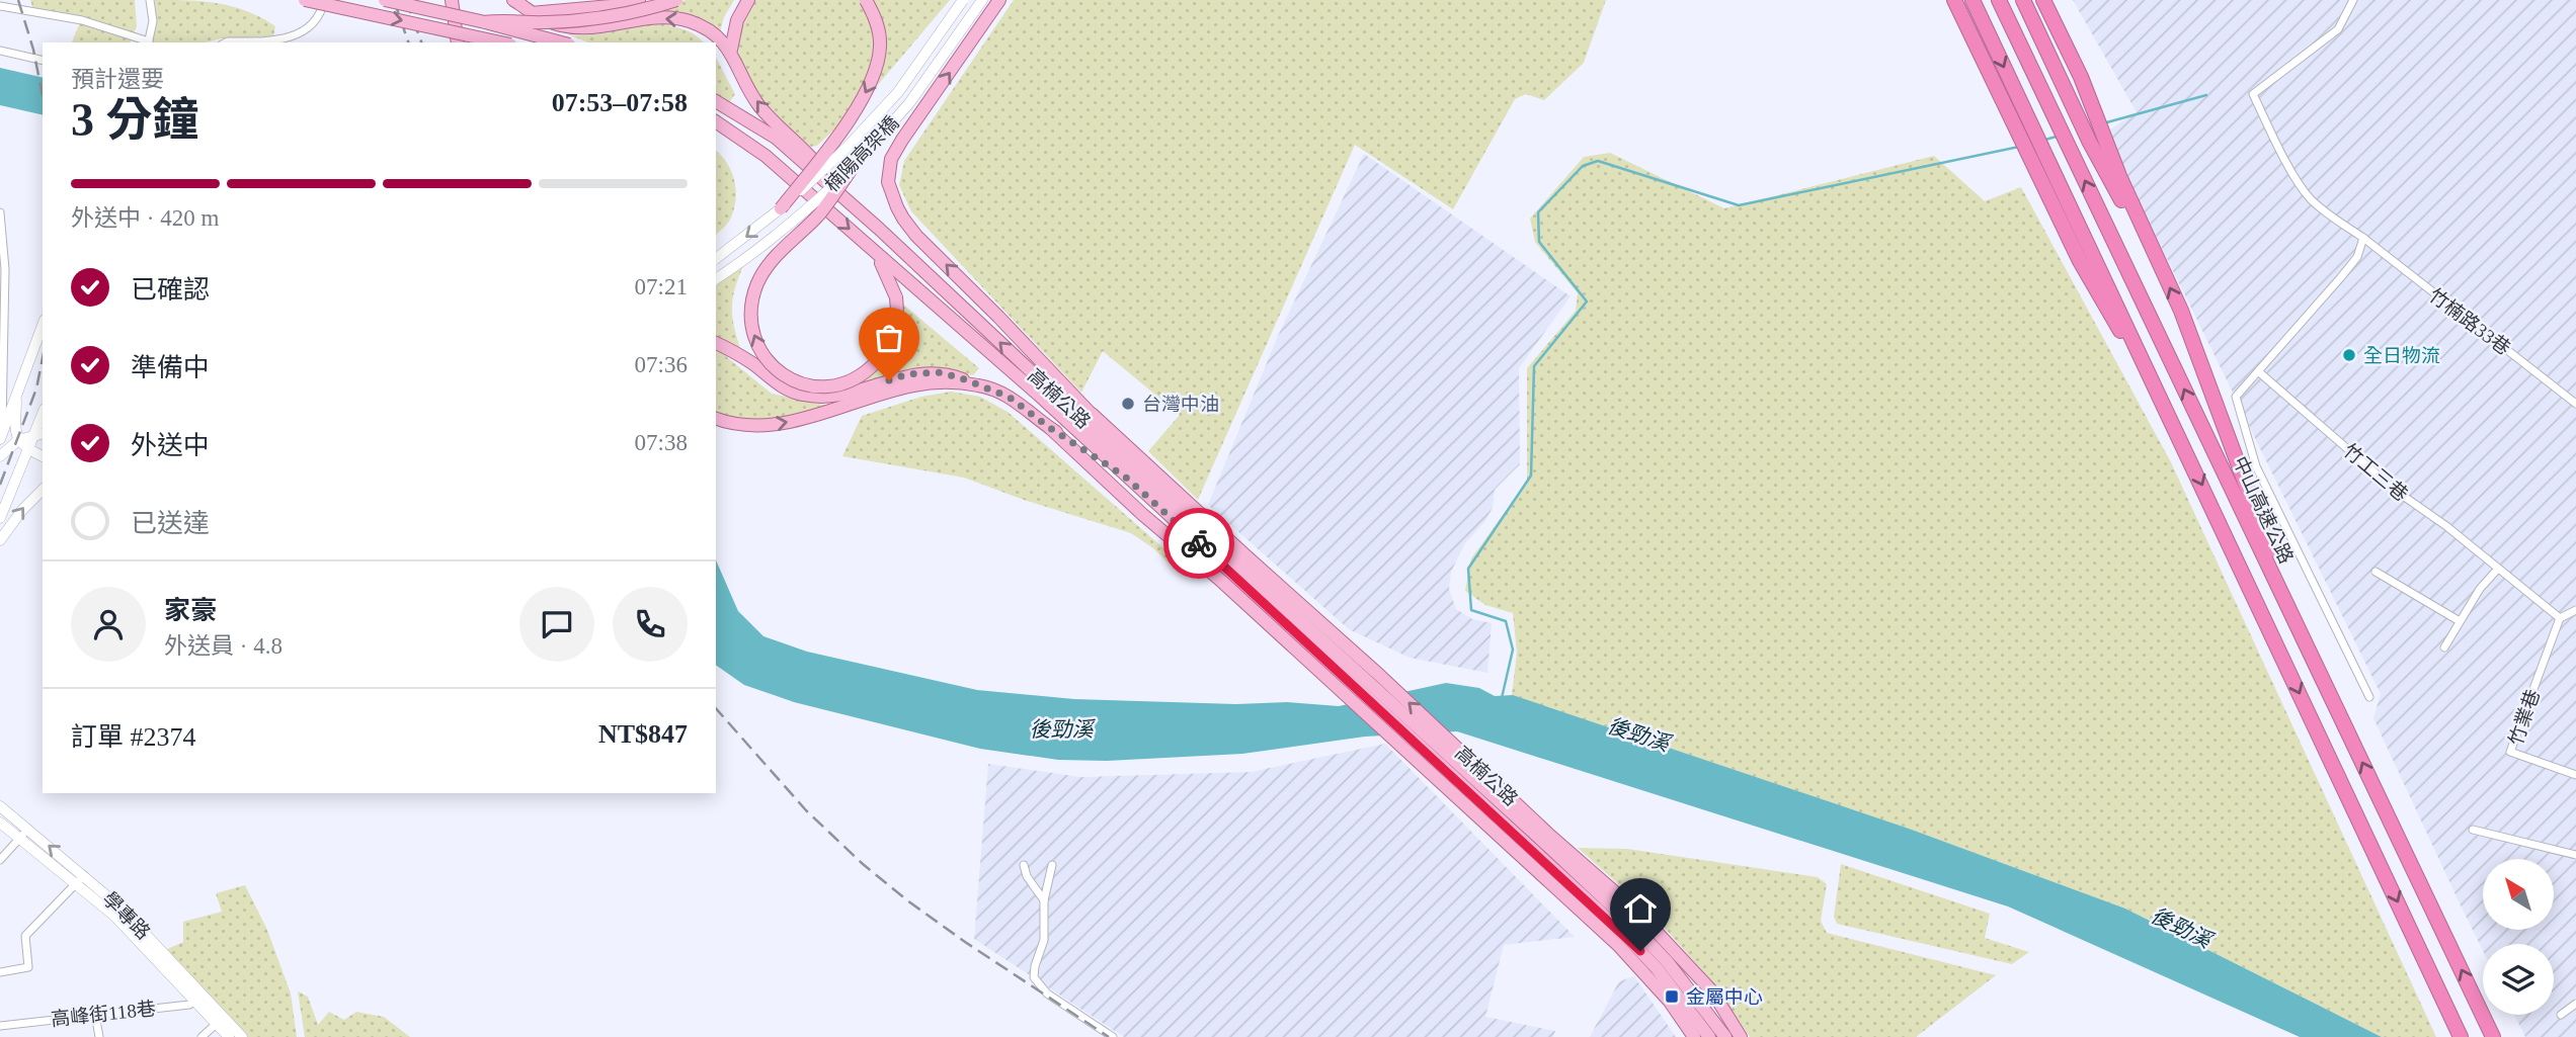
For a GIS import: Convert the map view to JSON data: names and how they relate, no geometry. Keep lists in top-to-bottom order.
{
  "streets": {
    "highway": ["中山高速公路"],
    "main road": ["高楠公路"],
    "street": [
      "楠陽高架橋",
      "竹楠路33巷",
      "竹工三巷",
      "竹業巷",
      "學專路",
      "高峰街118巷"
    ]
  },
  "crossings": [
    ["竹工三巷", "竹業巷"],
    ["學專路", "高峰街118巷"]
  ],
  "water": ["後勁溪"],
  "places": {
    "other": ["全日物流", "台灣中油"],
    "transit": ["金屬中心"]
  },
  "north": "top left",
  "page": {
    "heading": ["3 分鐘", "預計還要", "07:53–07:58"],
    "panel": [
      "家豪",
      "外送員 · 4.8",
      "訂單 #2374",
      "NT$847"
    ],
    "bar": "外送中 · 420 m",
    "list": [
      ["已確認", "07:21"],
      ["準備中", "07:36"],
      ["外送中", "07:38"],
      "已送達"
    ]
  }
}
